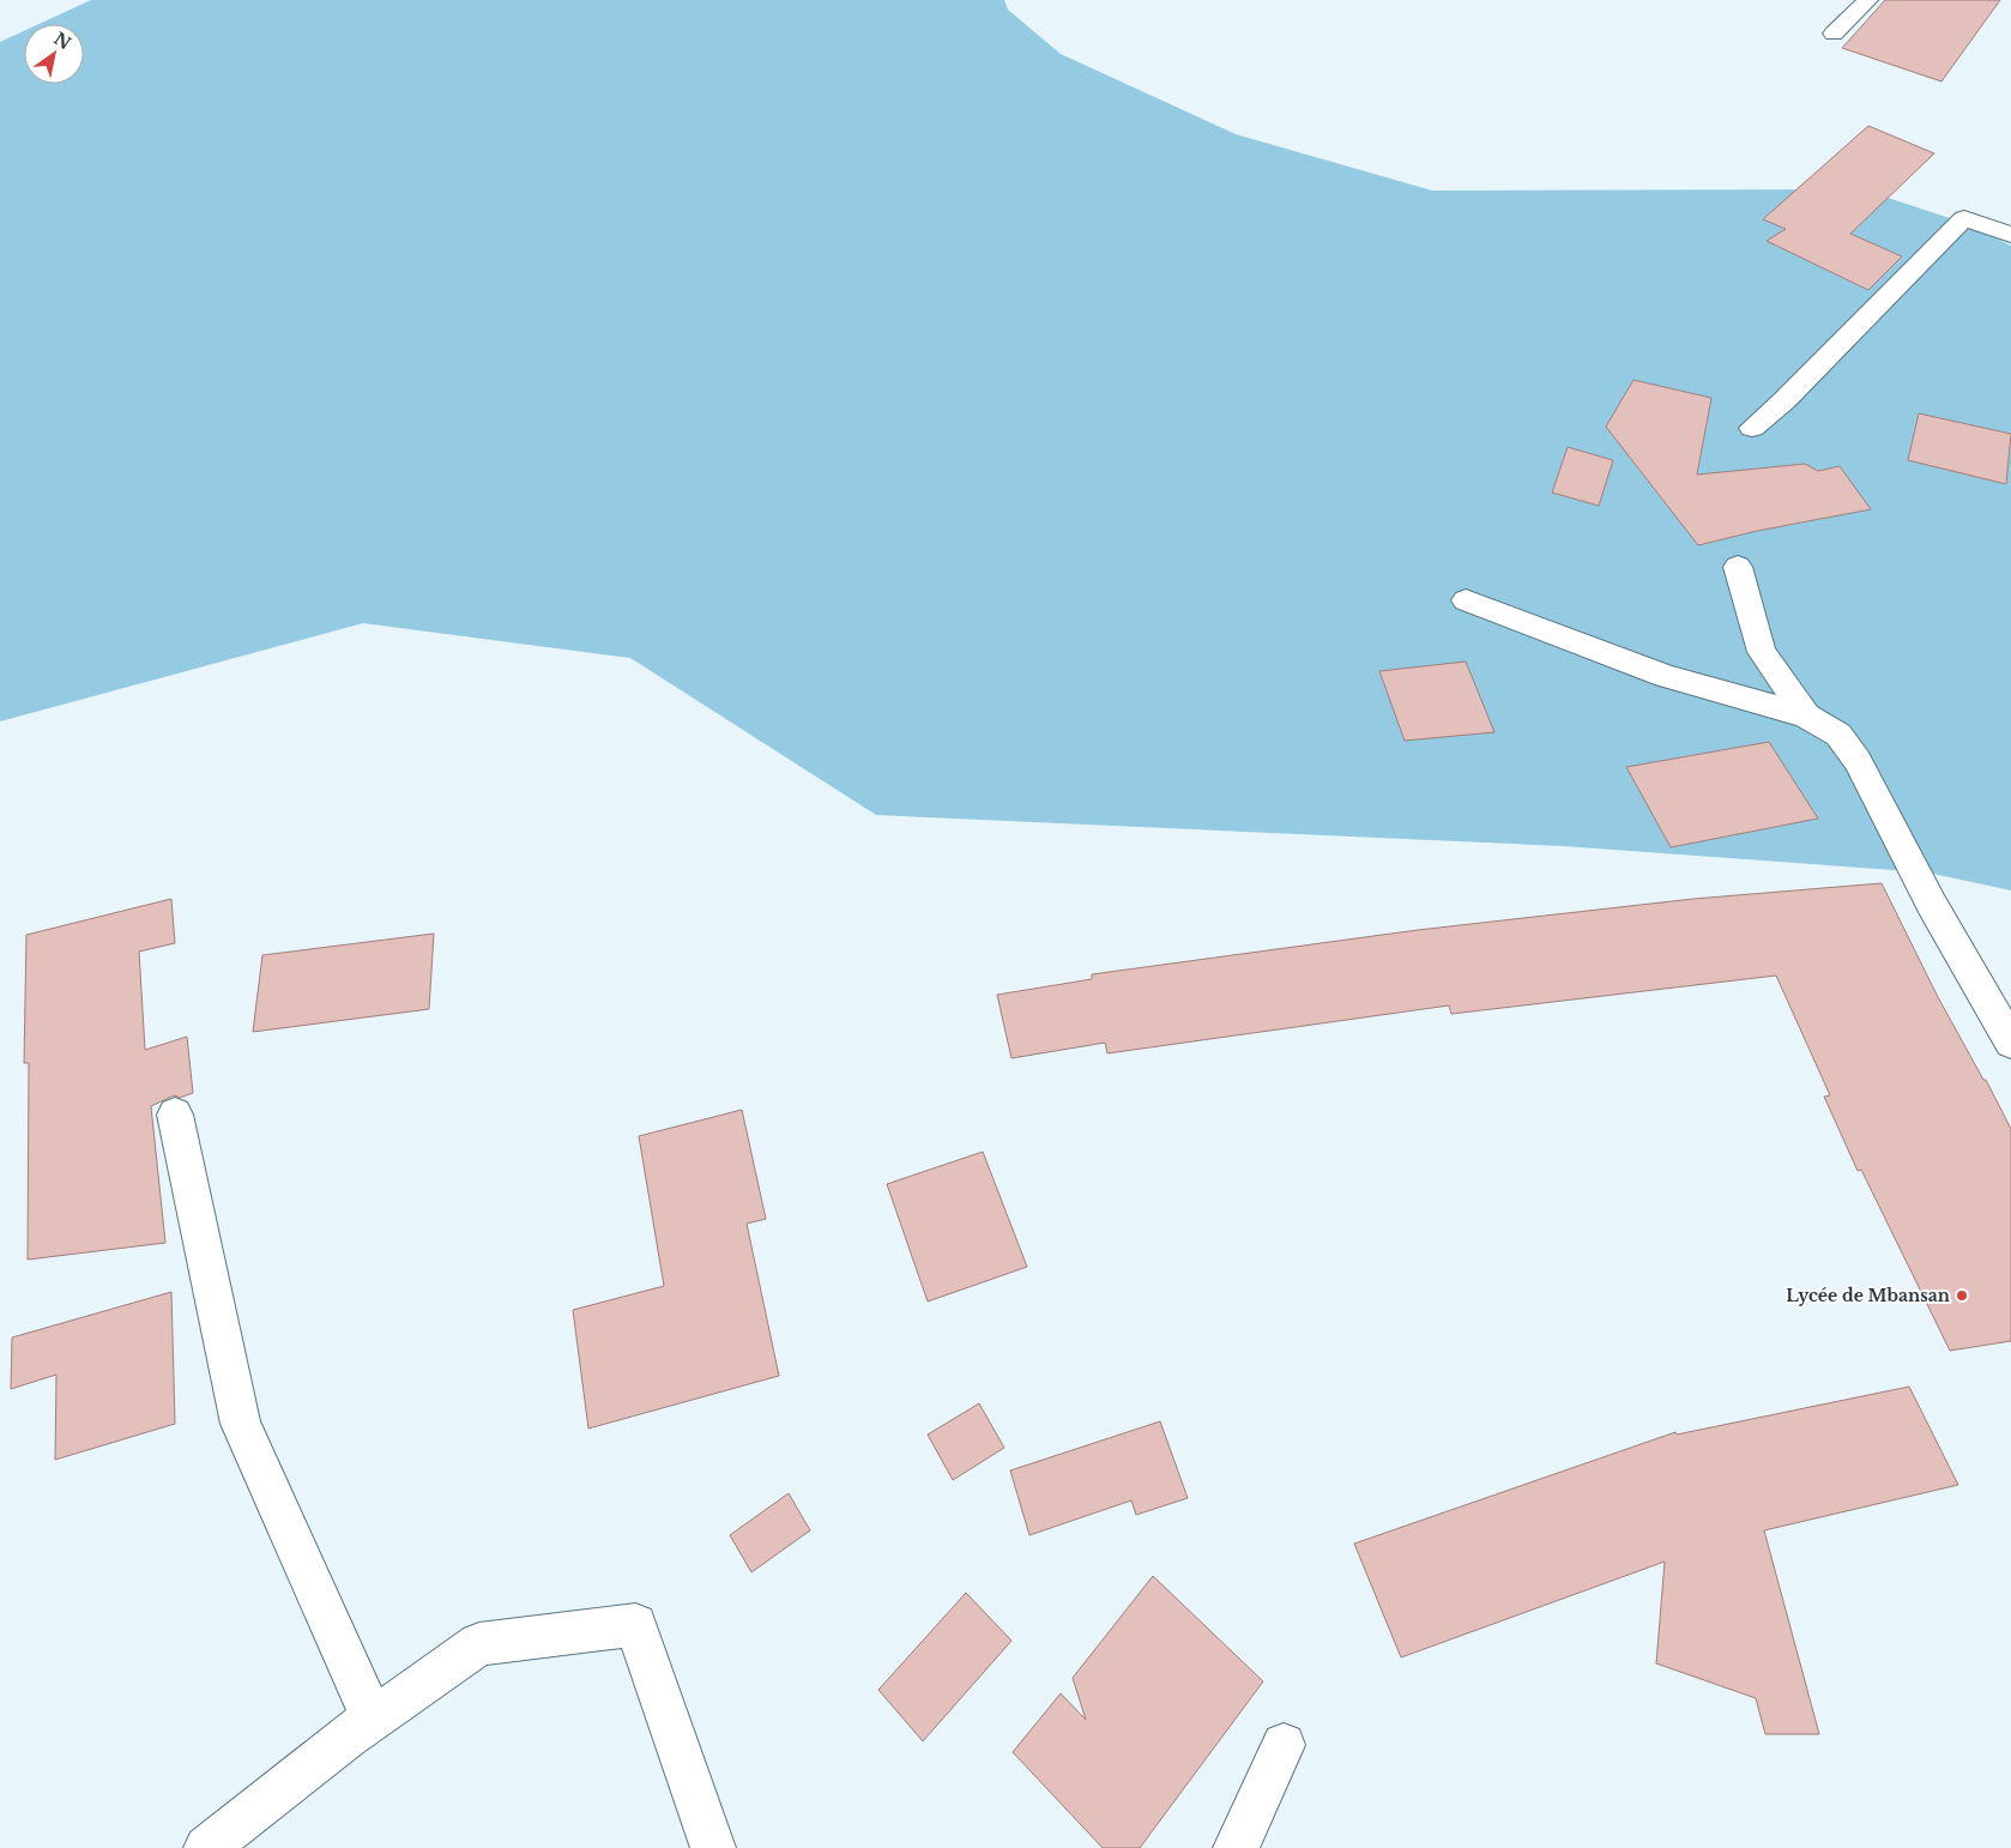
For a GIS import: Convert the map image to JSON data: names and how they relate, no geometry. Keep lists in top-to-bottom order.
{
  "places": ["Lycée de Mbansan"],
  "north": "top right"
}
